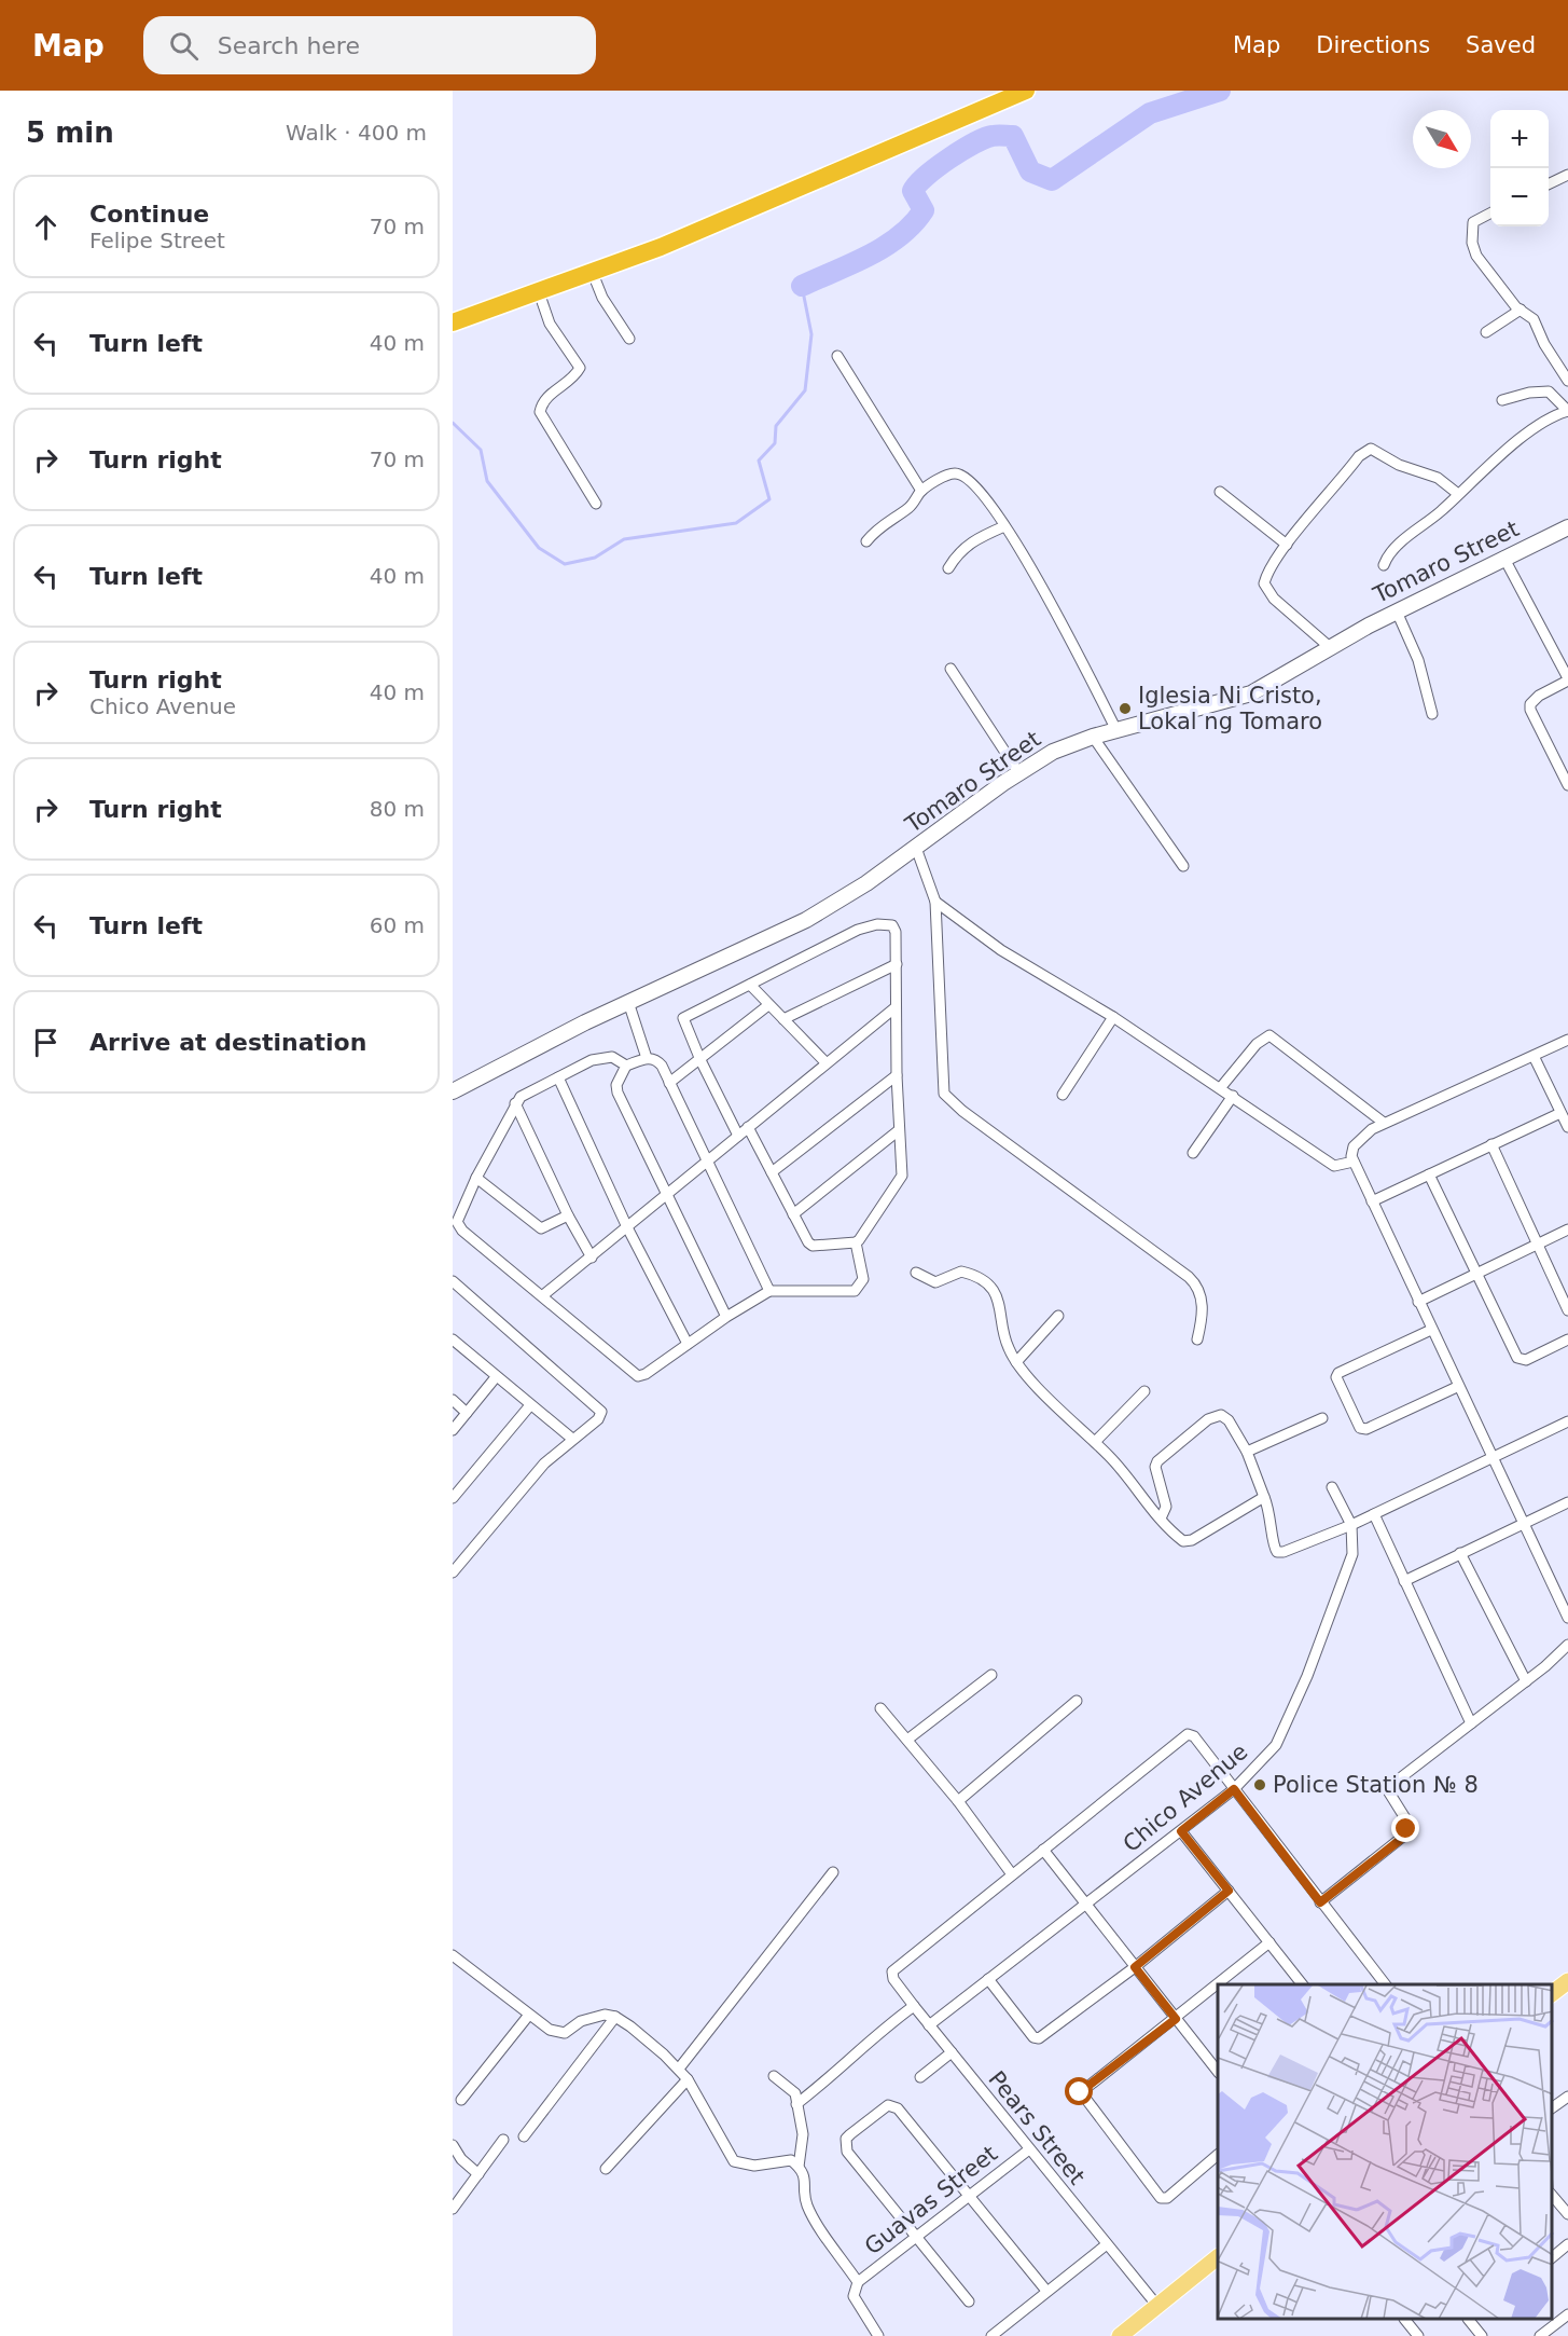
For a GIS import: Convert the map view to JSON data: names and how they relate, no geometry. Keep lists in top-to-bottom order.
{
  "streets": {
    "street": [
      "Tomaro Street",
      "Chico Avenue",
      "Pears Street",
      "Guavas Street"
    ]
  },
  "crossings": [
    ["Chico Avenue", "Pears Street"],
    ["Pears Street", "Guavas Street"]
  ],
  "places": ["Iglesia Ni Cristo, Lokal ng Tomaro", "Police Station № 8"],
  "north": "bottom right",
  "page": {
    "header": "Map",
    "search": "Search here",
    "nav": ["Map", "Directions", "Saved"],
    "heading": ["5 min", "Walk · 400 m"],
    "map_buttons": ["+", "−"],
    "list": [
      ["Continue", "Felipe Street", "70 m"],
      ["Turn left", "40 m"],
      ["Turn right", "70 m"],
      ["Turn left", "40 m"],
      ["Turn right", "Chico Avenue", "40 m"],
      ["Turn right", "80 m"],
      ["Turn left", "60 m"],
      "Arrive at destination"
    ]
  }
}
